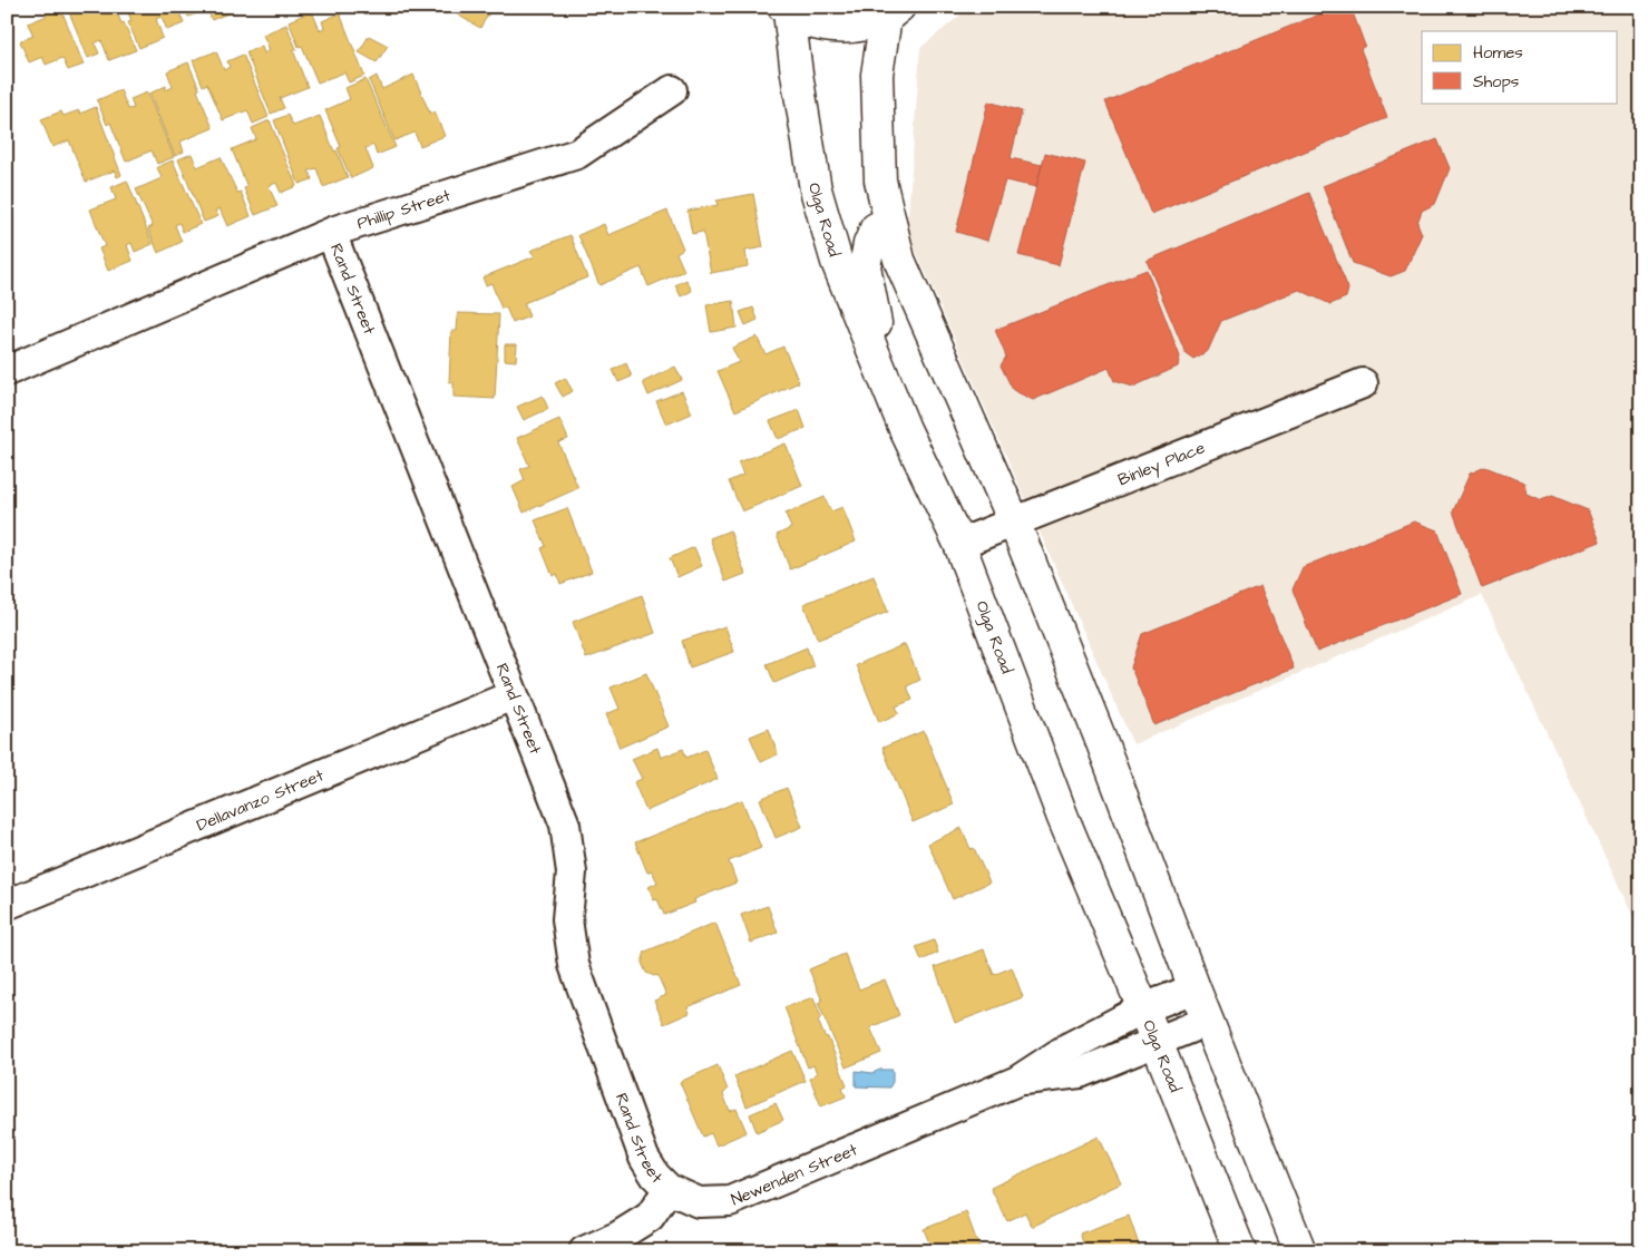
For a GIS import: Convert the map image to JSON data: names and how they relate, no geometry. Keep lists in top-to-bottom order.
{
  "streets": {
    "main road": ["Olga Road"],
    "street": [
      "Phillip Street",
      "Rand Street",
      "Binley Place",
      "Dellavanzo Street",
      "Newenden Street"
    ]
  },
  "crossings": [
    ["Phillip Street", "Rand Street"],
    ["Olga Road", "Binley Place"],
    ["Olga Road", "Newenden Street"],
    ["Rand Street", "Dellavanzo Street"],
    ["Rand Street", "Newenden Street"]
  ],
  "legend": ["Homes", "Shops"]
}
